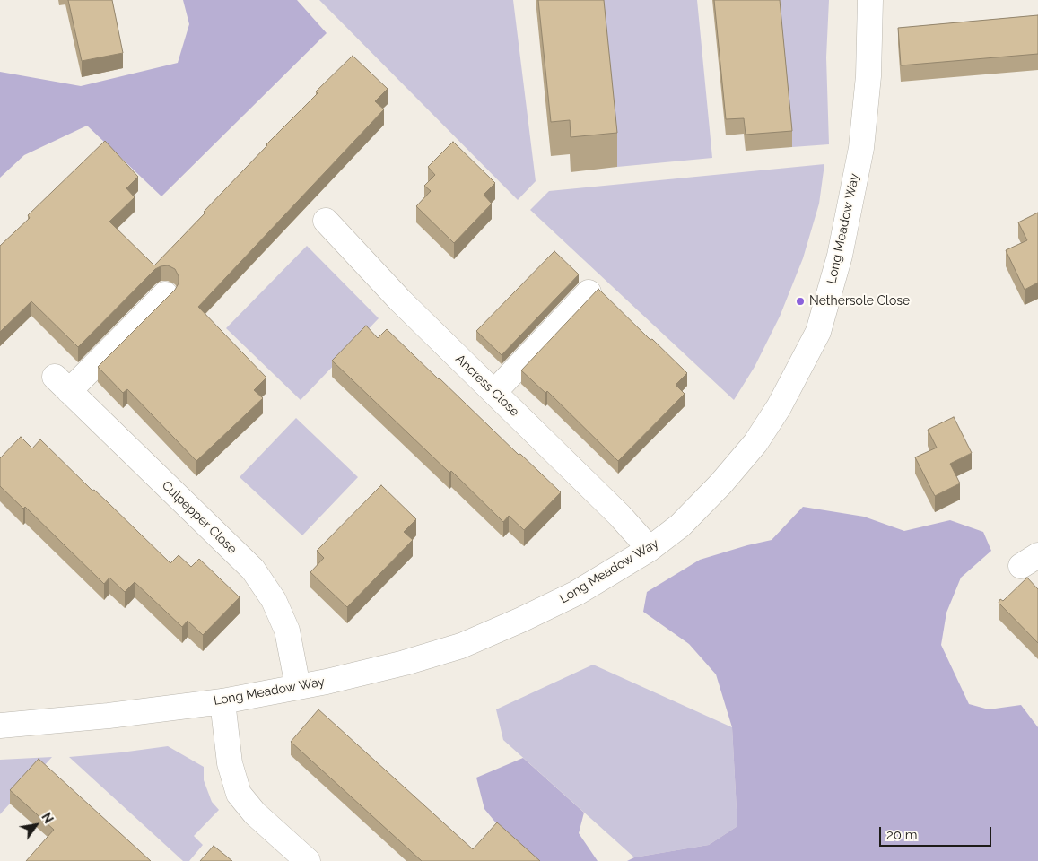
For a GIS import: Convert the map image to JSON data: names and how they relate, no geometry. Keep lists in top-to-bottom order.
{
  "streets": {
    "street": ["Long Meadow Way", "Ancress Close", "Culpepper Close"]
  },
  "crossings": [
    ["Long Meadow Way", "Ancress Close"],
    ["Long Meadow Way", "Culpepper Close"]
  ],
  "places": ["Nethersole Close"],
  "scale_bar": "20 m",
  "north": "top right"
}
